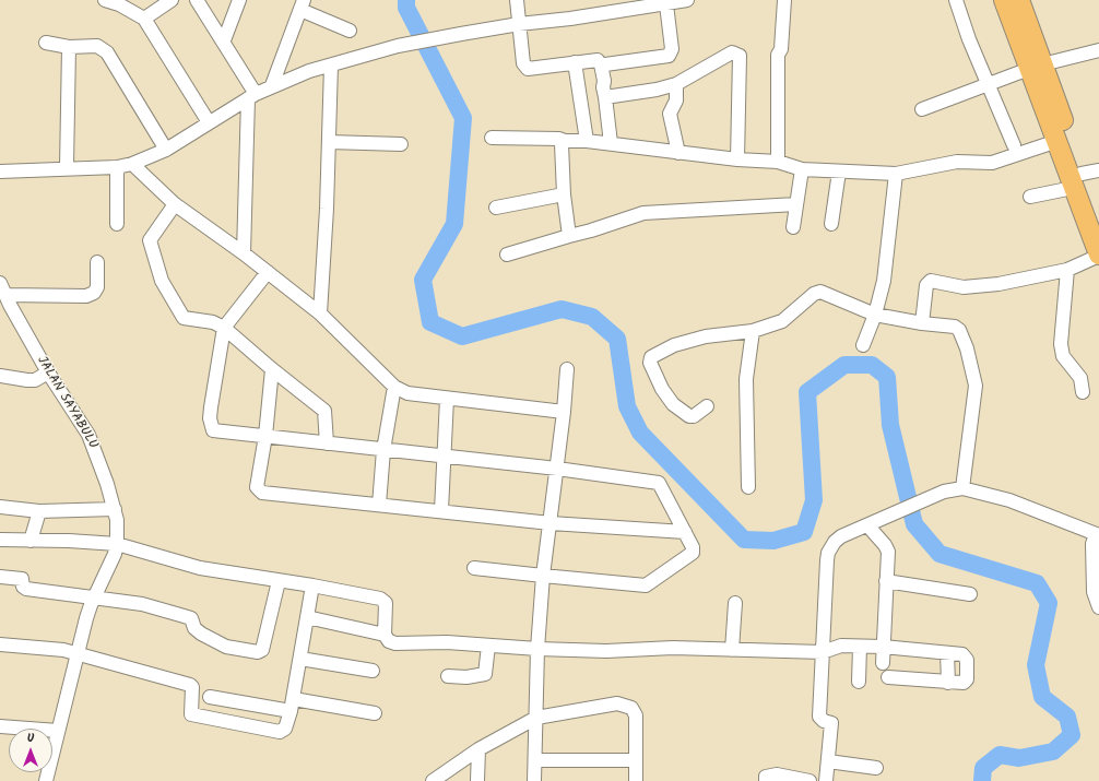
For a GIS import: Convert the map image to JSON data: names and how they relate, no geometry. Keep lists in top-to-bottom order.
{
  "streets": {
    "street": ["JALAN SAYABULU"]
  },
  "north": "top"
}
